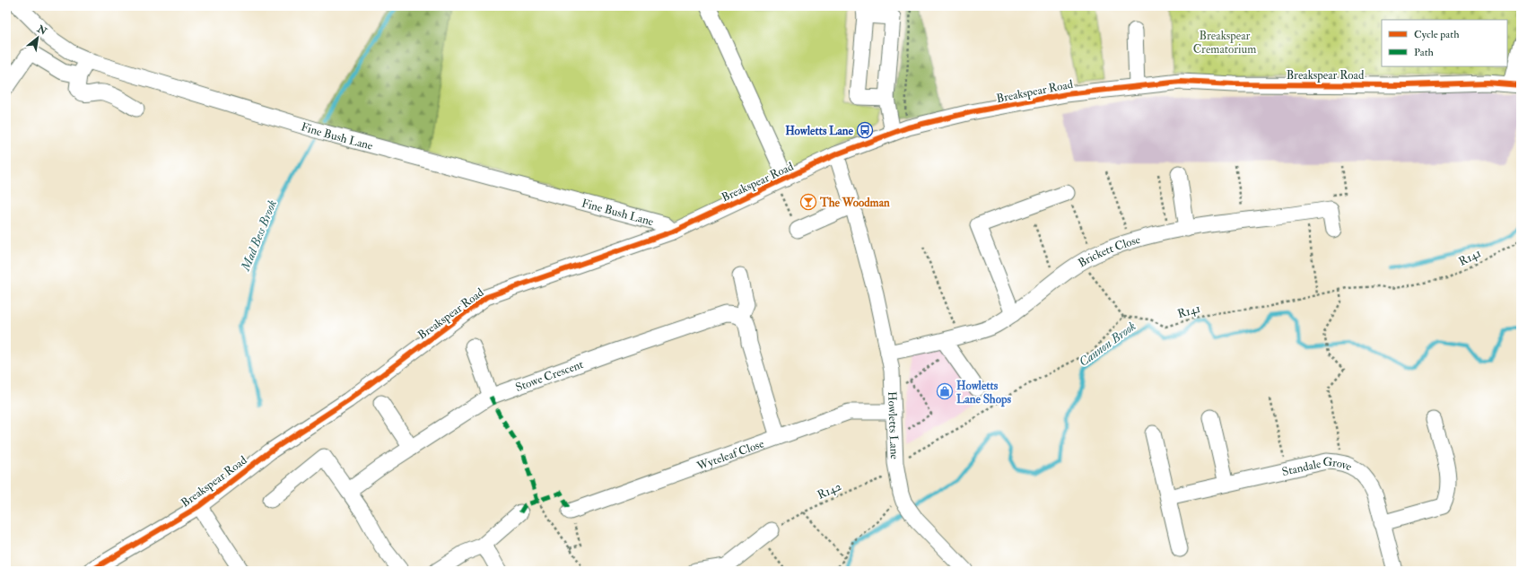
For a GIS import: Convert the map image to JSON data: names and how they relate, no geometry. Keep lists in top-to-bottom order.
{
  "streets": {
    "street": [
      "Breakspear Road",
      "Fine Bush Lane",
      "Brickett Close",
      "Stowe Crescent",
      "Howletts Lane",
      "Wyteleaf Close",
      "Standale Grove"
    ],
    "path": ["R141", "R142"]
  },
  "crossings": [
    ["Breakspear Road", "Fine Bush Lane"],
    ["Breakspear Road", "Howletts Lane"],
    ["Brickett Close", "Howletts Lane"],
    ["Howletts Lane", "Wyteleaf Close"],
    ["Howletts Lane", "R142"]
  ],
  "water": ["Mad Bess Brook", "Cannon Brook"],
  "parks": ["Breakspear Crematorium"],
  "places": {
    "bus stop": ["Howletts Lane"],
    "bar": ["The Woodman"],
    "shop": ["Howletts Lane Shops"]
  },
  "legend": ["Cycle path", "Path"],
  "north": "top right"
}
